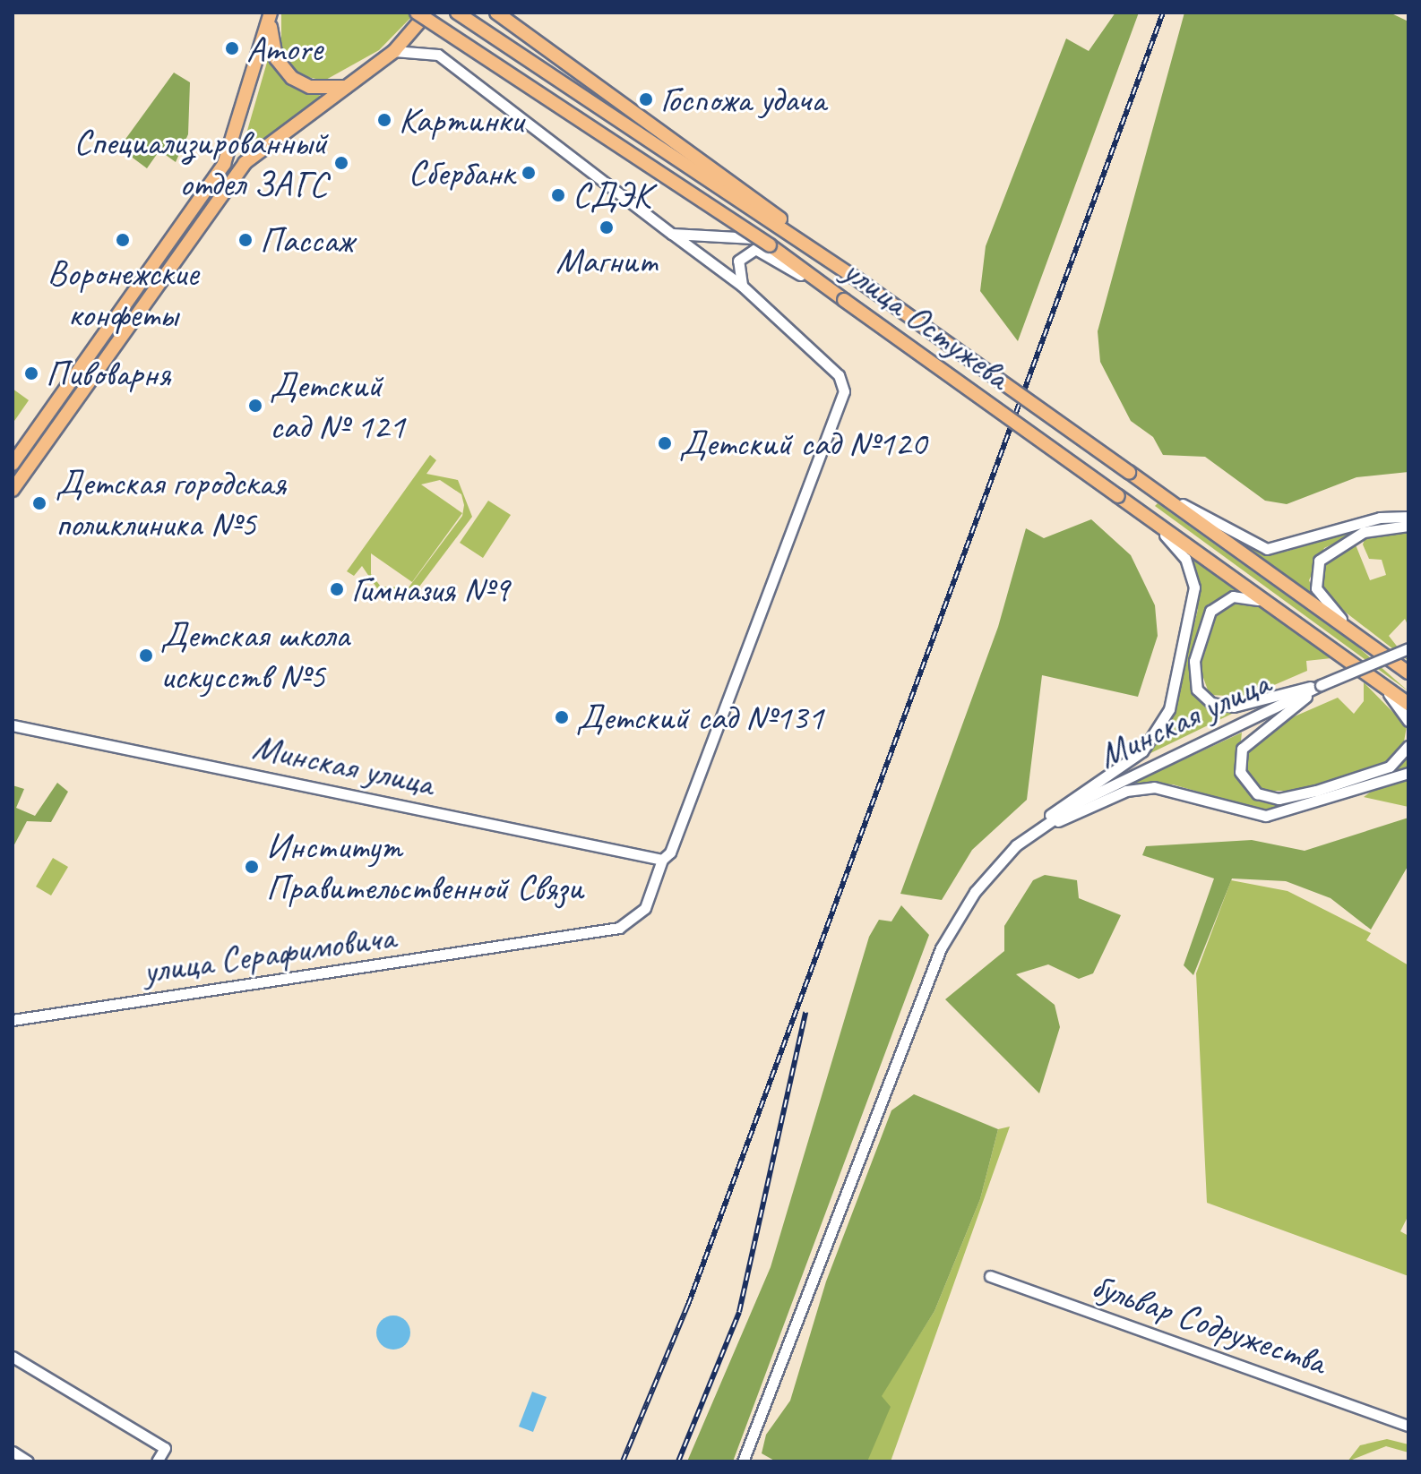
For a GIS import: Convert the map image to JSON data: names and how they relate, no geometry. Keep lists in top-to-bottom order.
{
  "streets": {
    "main road": ["улица Остужева"],
    "street": ["Минская улица", "улица Серафимовича", "бульвар Содружества"]
  },
  "crossings": [
    ["Минская улица", "улица Серафимовича"]
  ],
  "places": [
    "Amore",
    "Госпожа удача",
    "Картинки",
    "Специализированный отдел ЗАГС",
    "Сбербанк",
    "СДЭК",
    "Магнит",
    "Воронежские конфеты",
    "Пассаж",
    "Пивоварня",
    "Детский сад № 121",
    "Детский сад №120",
    "Детская городская поликлиника №5",
    "Гимназия №9",
    "Детская школа искусств №5",
    "Детский сад №131",
    "Институт Правительственной Связи"
  ]
}
